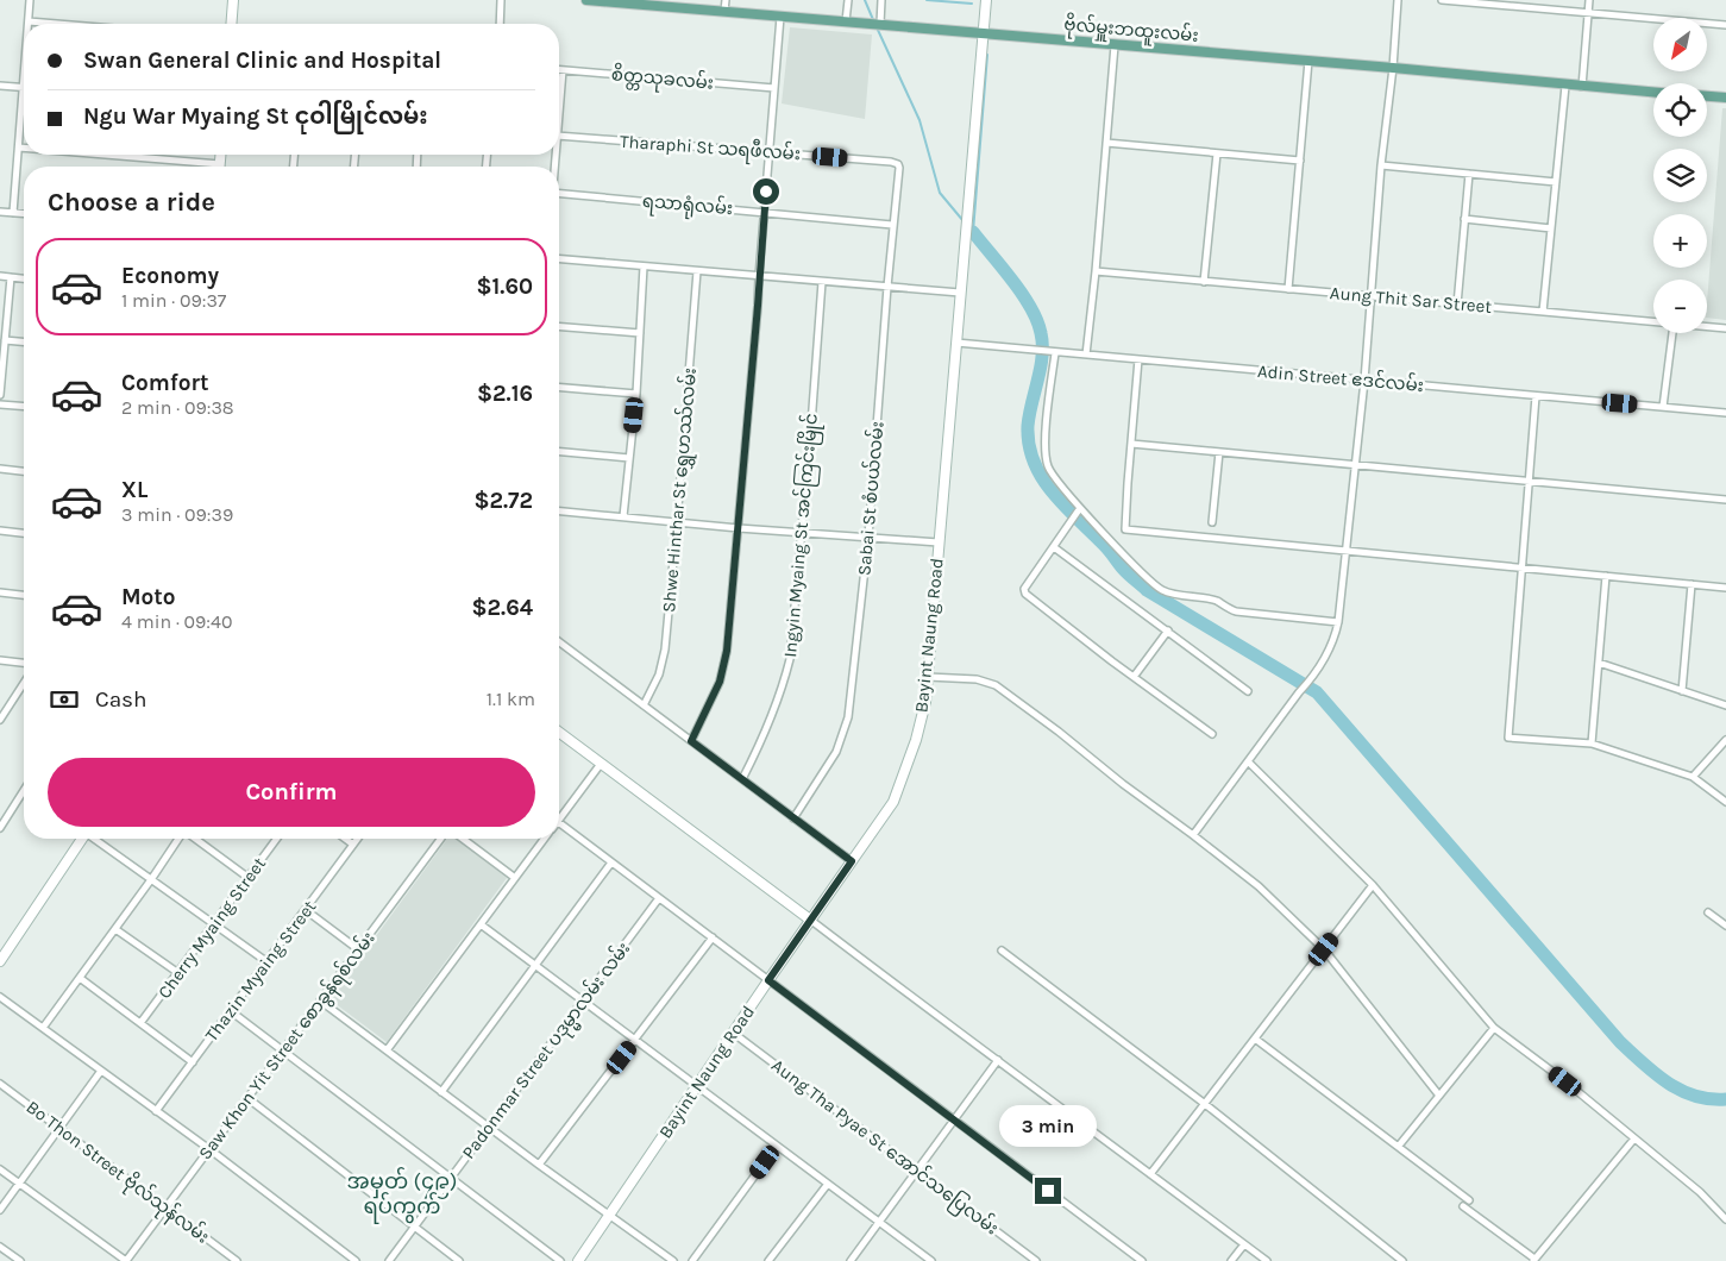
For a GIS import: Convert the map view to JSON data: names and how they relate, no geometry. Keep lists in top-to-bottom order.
{
  "streets": {
    "main road": ["ဗိုလ်မှူးဘထူးလမ်း", "Bayint Naung Road"],
    "street": [
      "စိတ္တသုခလမ်း",
      "Tharaphi St သရဖီလမ်း",
      "ရသာရုံလမ်း",
      "Aung Thit Sar Street",
      "Adin Street ဧဒင်လမ်း",
      "Shwe Hinthar St ရွှေဟဿ်လမ်း",
      "Sabai St စံပယ်လမ်း",
      "Ingyin Myaing St အင်ကြင်းမြိုင်",
      "Cherry Myaing Street",
      "Thazin Myaing Street",
      "Saw Khon Yit Street စောခွန်ရစ်လမ်း",
      "Padonmar Street ပဒုမ္မာလမ်း လမ်း",
      "Aung Tha Pyae St အောင်သပြေလမ်း",
      "Bo Thon Street ဗိုလ်သုန်လမ်း"
    ]
  },
  "crossings": [
    ["ဗိုလ်မှူးဘထူးလမ်း", "Bayint Naung Road"],
    ["Tharaphi St သရဖီလမ်း", "Sabai St စံပယ်လမ်း"],
    ["ရသာရုံလမ်း", "Sabai St စံပယ်လမ်း"],
    ["Adin Street ဧဒင်လမ်း", "Bayint Naung Road"],
    ["Bayint Naung Road", "Aung Tha Pyae St အောင်သပြေလမ်း"],
    ["Saw Khon Yit Street စောခွန်ရစ်လမ်း", "Bo Thon Street ဗိုလ်သုန်လမ်း"]
  ],
  "districts": ["အမှတ် (၄၉) ရပ်ကွက်"],
  "north": "bottom left",
  "page": {
    "map_buttons": ["+", "−"],
    "banner": ["Swan General Clinic and Hospital", "Ngu War Myaing St ငုဝါမြိုင်လမ်း"],
    "heading": "Choose a ride",
    "list": [
      {
        "name": "Economy",
        "note": "1 min · 09:37",
        "value": "$1.60"
      },
      {
        "name": "Comfort",
        "note": "2 min · 09:38",
        "value": "$2.16"
      },
      {
        "name": "XL",
        "note": "3 min · 09:39",
        "value": "$2.72"
      },
      {
        "name": "Moto",
        "note": "4 min · 09:40",
        "value": "$2.64"
      }
    ],
    "pay": ["Cash", "1.1 km"],
    "buttons": "Confirm",
    "bubble": "3 min"
  }
}
